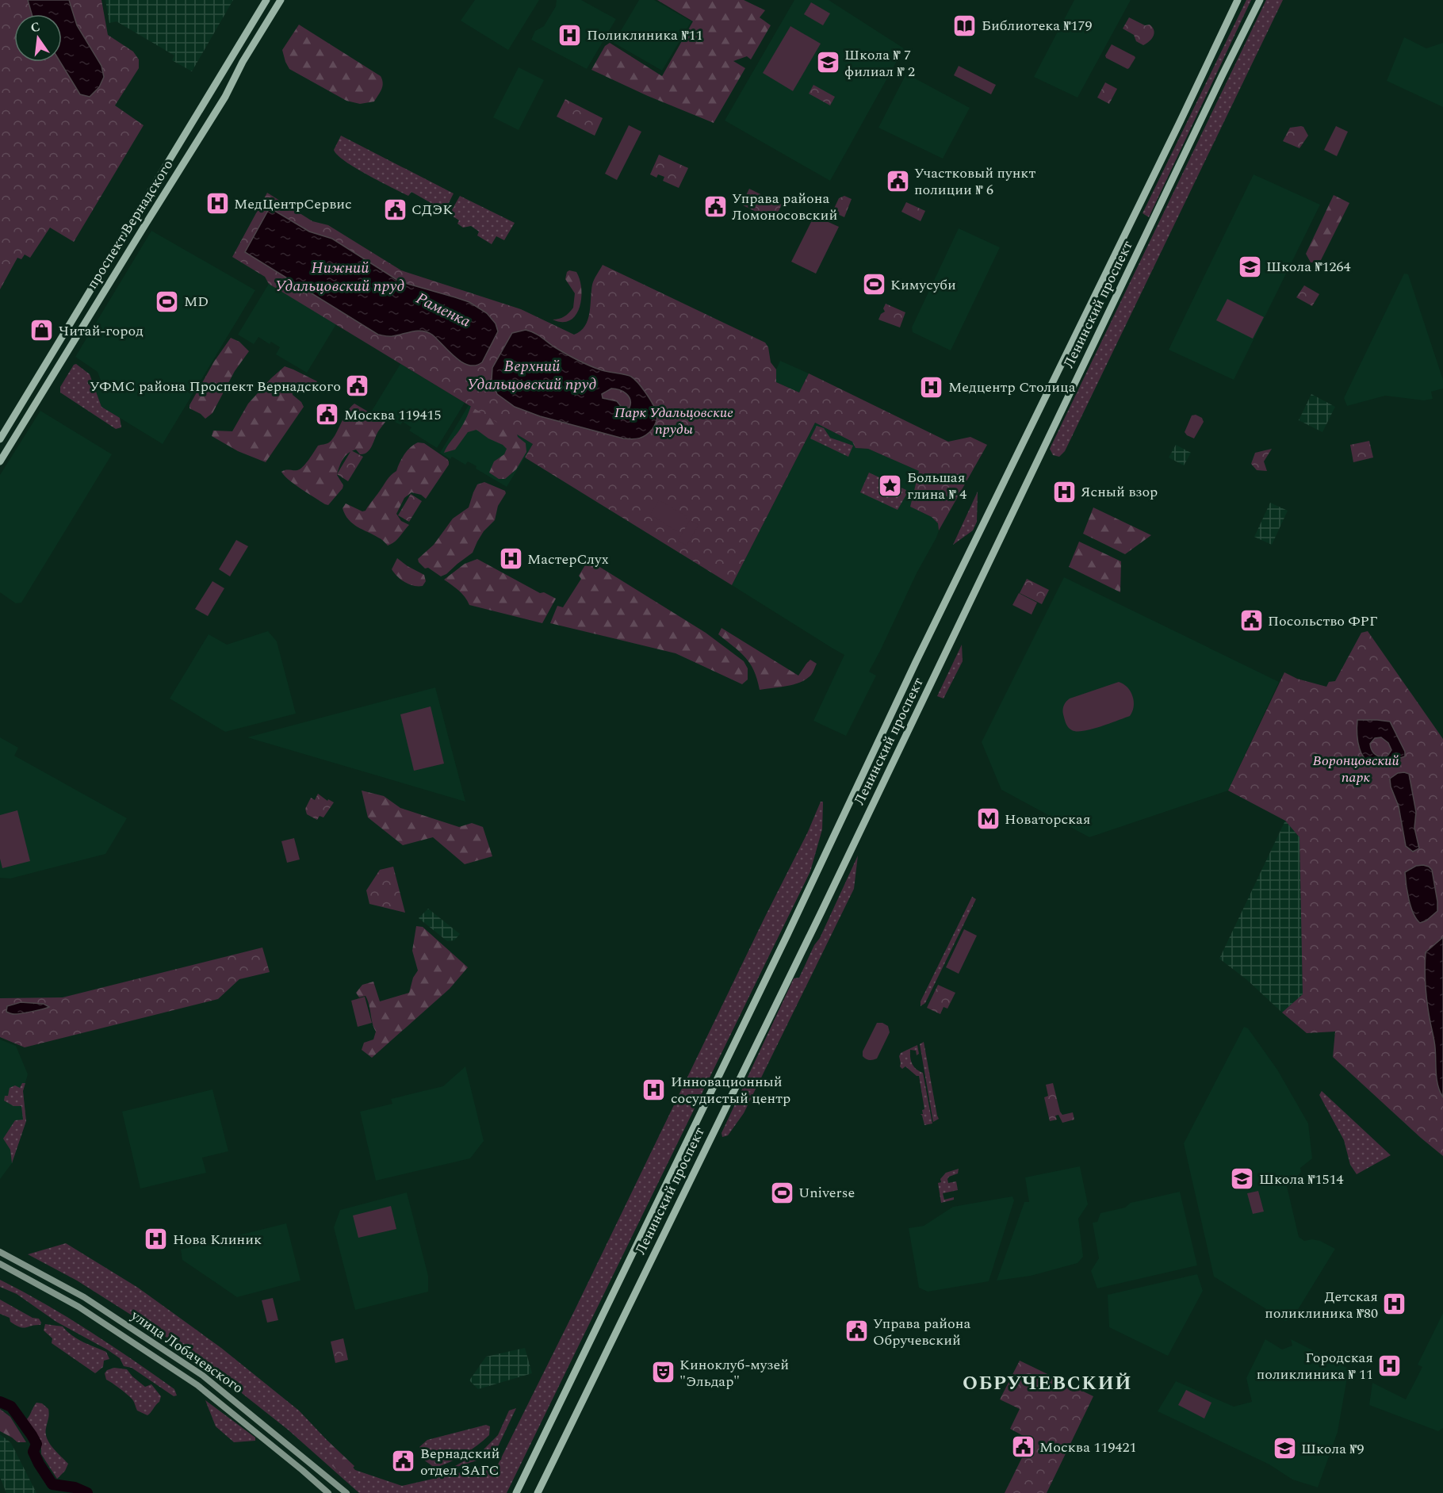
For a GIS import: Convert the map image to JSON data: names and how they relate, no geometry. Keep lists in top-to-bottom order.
{
  "streets": {
    "main road": ["проспект Вернадского", "Ленинский проспект", "улица Лобачевского"]
  },
  "districts": ["ОБРУЧЕВСКИЙ"],
  "water": ["Нижний Удальцовский пруд", "Раменка", "Верхний Удальцовский пруд"],
  "parks": ["Парк Удальцовские пруды", "Воронцовский парк"],
  "places": {
    "library": ["Библиотека №179"],
    "hospital": [
      "Поликлиника №11",
      "МедЦентрСервис",
      "Медцентр Столица",
      "Ясный взор",
      "МастерСлух",
      "Инновационный сосудистый центр",
      "Нова Клиник",
      "Детская поликлиника №80",
      "Городская поликлиника № 11"
    ],
    "school or university": [
      "Школа № 7 филиал № 2",
      "Школа №1264",
      "Школа №1514",
      "Школа №9"
    ],
    "public building": [
      "Участковый пункт полиции № 6",
      "Управа района Ломоносовский",
      "СДЭК",
      "УФМС района Проспект Вернадского",
      "Москва 119415",
      "Посольство ФРГ",
      "Управа района Обручевский",
      "Москва 119421",
      "Вернадский отдел ЗАГС"
    ],
    "sports": ["Кимусуби", "MD", "Universe"],
    "shop": ["Читай-город"],
    "place": ["Большая глина № 4"],
    "metro station": ["Новаторская"],
    "theatre": ["Киноклуб-музей \"Эльдар\""]
  },
  "north": "top"
}
